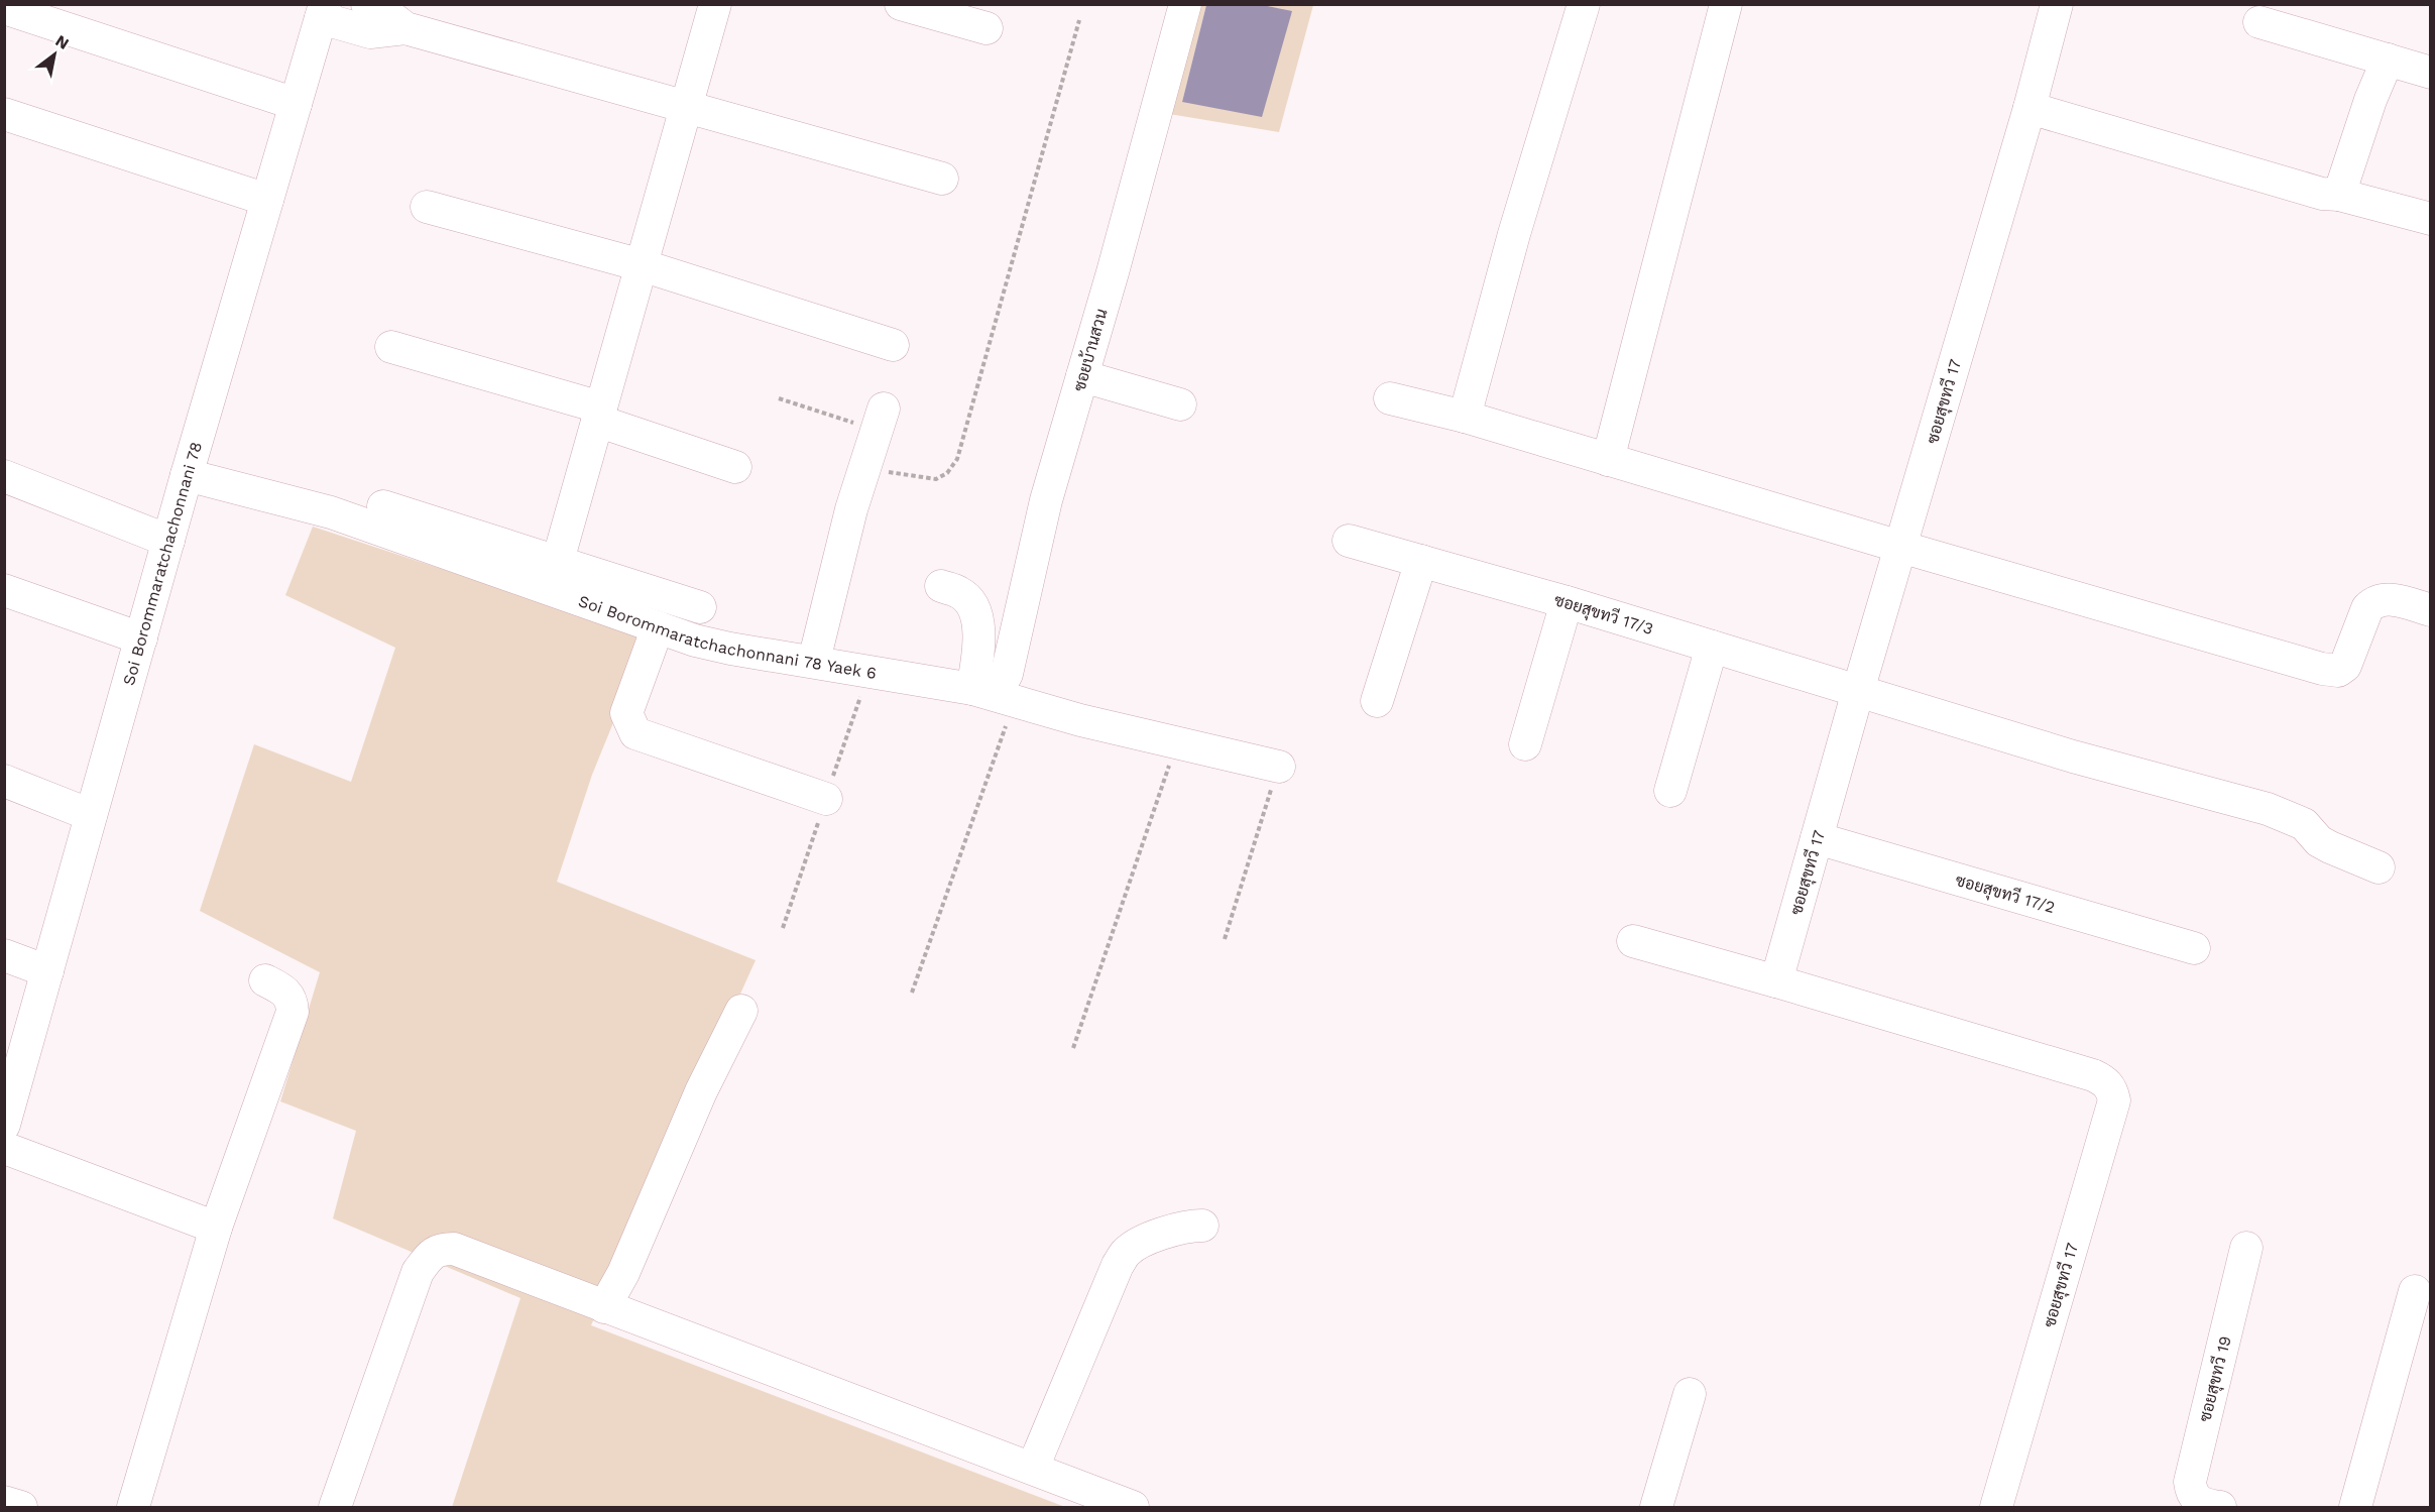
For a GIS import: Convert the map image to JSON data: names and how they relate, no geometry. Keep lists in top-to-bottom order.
{
  "streets": {
    "street": [
      "ซอยบ้านสวน",
      "ซอยสุขทวี 17",
      "Soi Borommaratchachonnani 78",
      "ซอยสุขทวี 17/3",
      "Soi Borommaratchachonnani 78 Yaek 6",
      "ซอยสุขทวี 17/2",
      "ซอยสุขทวี 19"
    ]
  },
  "crossings": [
    ["ซอยบ้านสวน", "Soi Borommaratchachonnani 78 Yaek 6"],
    ["ซอยสุขทวี 17", "ซอยสุขทวี 17/3"],
    ["ซอยสุขทวี 17", "ซอยสุขทวี 17/2"],
    ["Soi Borommaratchachonnani 78", "Soi Borommaratchachonnani 78 Yaek 6"]
  ],
  "north": "top right"
}
